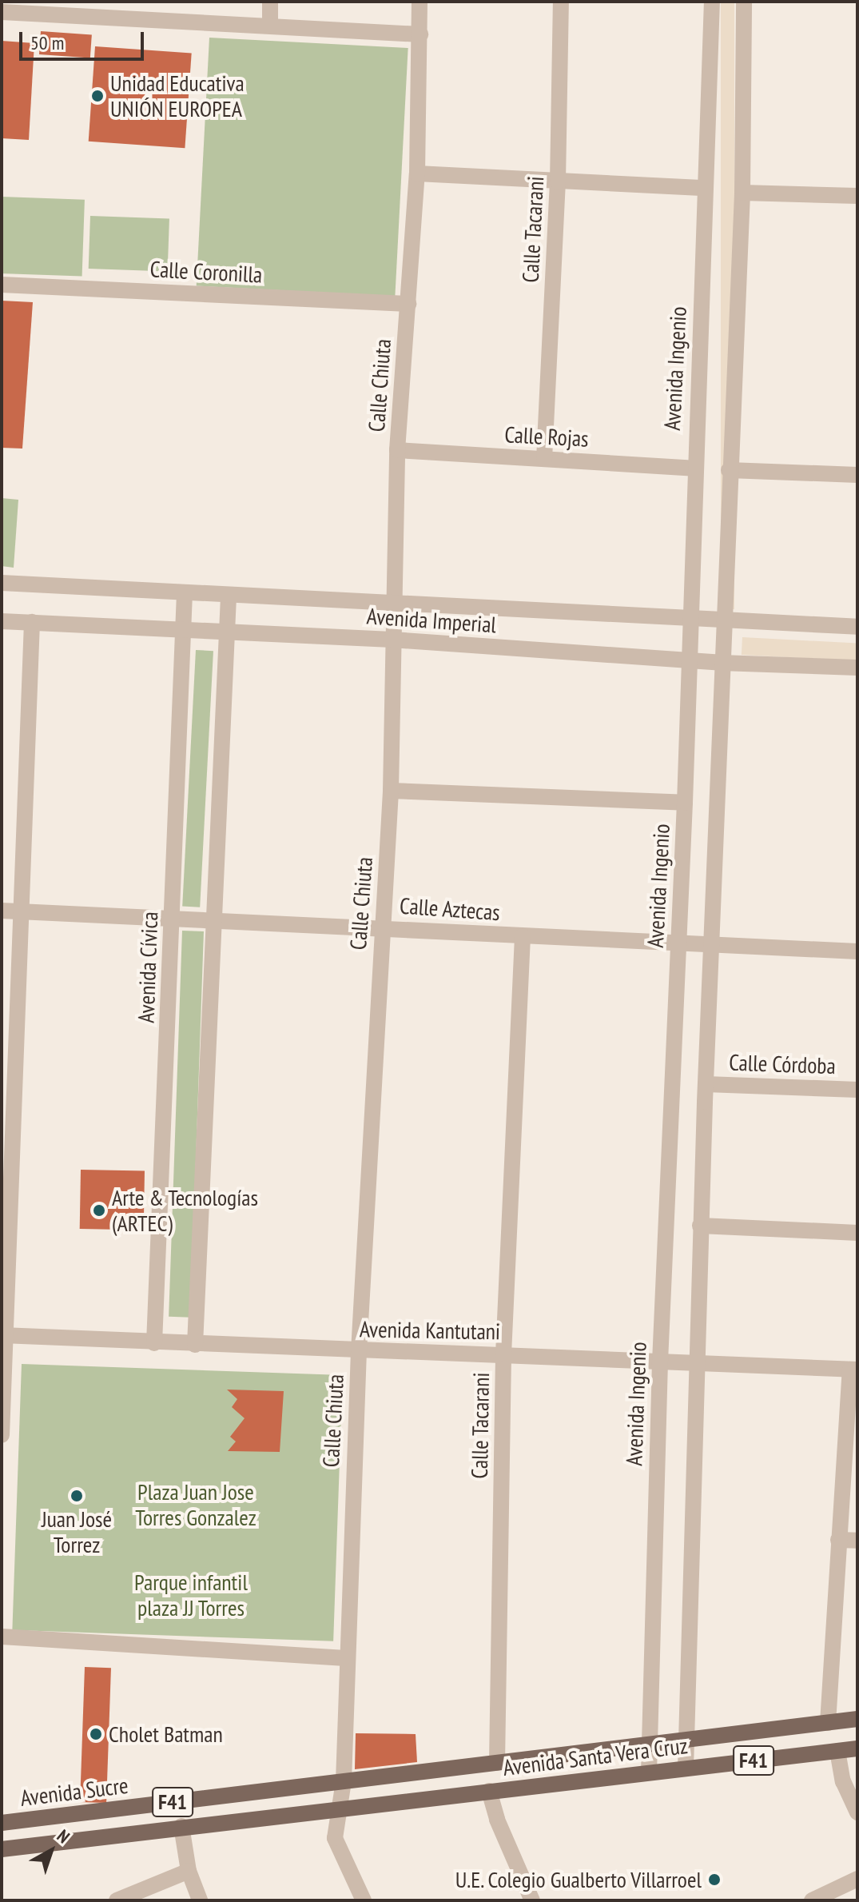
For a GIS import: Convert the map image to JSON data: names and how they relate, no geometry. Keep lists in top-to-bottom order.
{
  "streets": {
    "main road": ["Avenida Santa Vera Cruz", "F41", "Avenida Sucre"],
    "street": [
      "Calle Tacarani",
      "Calle Coronilla",
      "Avenida Ingenio",
      "Calle Chiuta",
      "Calle Rojas",
      "Avenida Imperial",
      "Calle Aztecas",
      "Avenida Cívica",
      "Calle Córdoba",
      "Avenida Kantutani"
    ]
  },
  "crossings": [
    ["Calle Tacarani", "Calle Rojas"],
    ["Calle Tacarani", "Calle Aztecas"],
    ["Calle Tacarani", "Avenida Kantutani"],
    ["Calle Tacarani", "Avenida Santa Vera Cruz"],
    ["Calle Coronilla", "Calle Chiuta"],
    ["Avenida Ingenio", "Calle Rojas"],
    ["Avenida Ingenio", "Avenida Imperial"],
    ["Avenida Ingenio", "Calle Aztecas"],
    ["Avenida Ingenio", "Avenida Kantutani"],
    ["Avenida Ingenio", "Avenida Santa Vera Cruz"],
    ["Calle Chiuta", "Calle Rojas"],
    ["Calle Chiuta", "Avenida Imperial"],
    ["Calle Chiuta", "Calle Aztecas"],
    ["Calle Chiuta", "Avenida Kantutani"],
    ["Calle Chiuta", "Avenida Santa Vera Cruz"],
    ["Calle Chiuta", "F41"],
    ["Calle Chiuta", "Avenida Sucre"],
    ["Avenida Imperial", "Avenida Cívica"],
    ["Calle Aztecas", "Avenida Cívica"],
    ["Avenida Cívica", "Avenida Kantutani"],
    ["Avenida Santa Vera Cruz", "F41"],
    ["Avenida Santa Vera Cruz", "Avenida Sucre"]
  ],
  "parks": ["Plaza Juan Jose Torres Gonzalez", "Parque infantil plaza JJ Torres"],
  "places": [
    "Unidad Educativa UNIÓN EUROPEA",
    "Arte & Tecnologías (ARTEC)",
    "Juan José Torrez",
    "Cholet Batman",
    "U.E. Colegio Gualberto Villarroel"
  ],
  "scale_bar": "50 m",
  "north": "top right"
}
